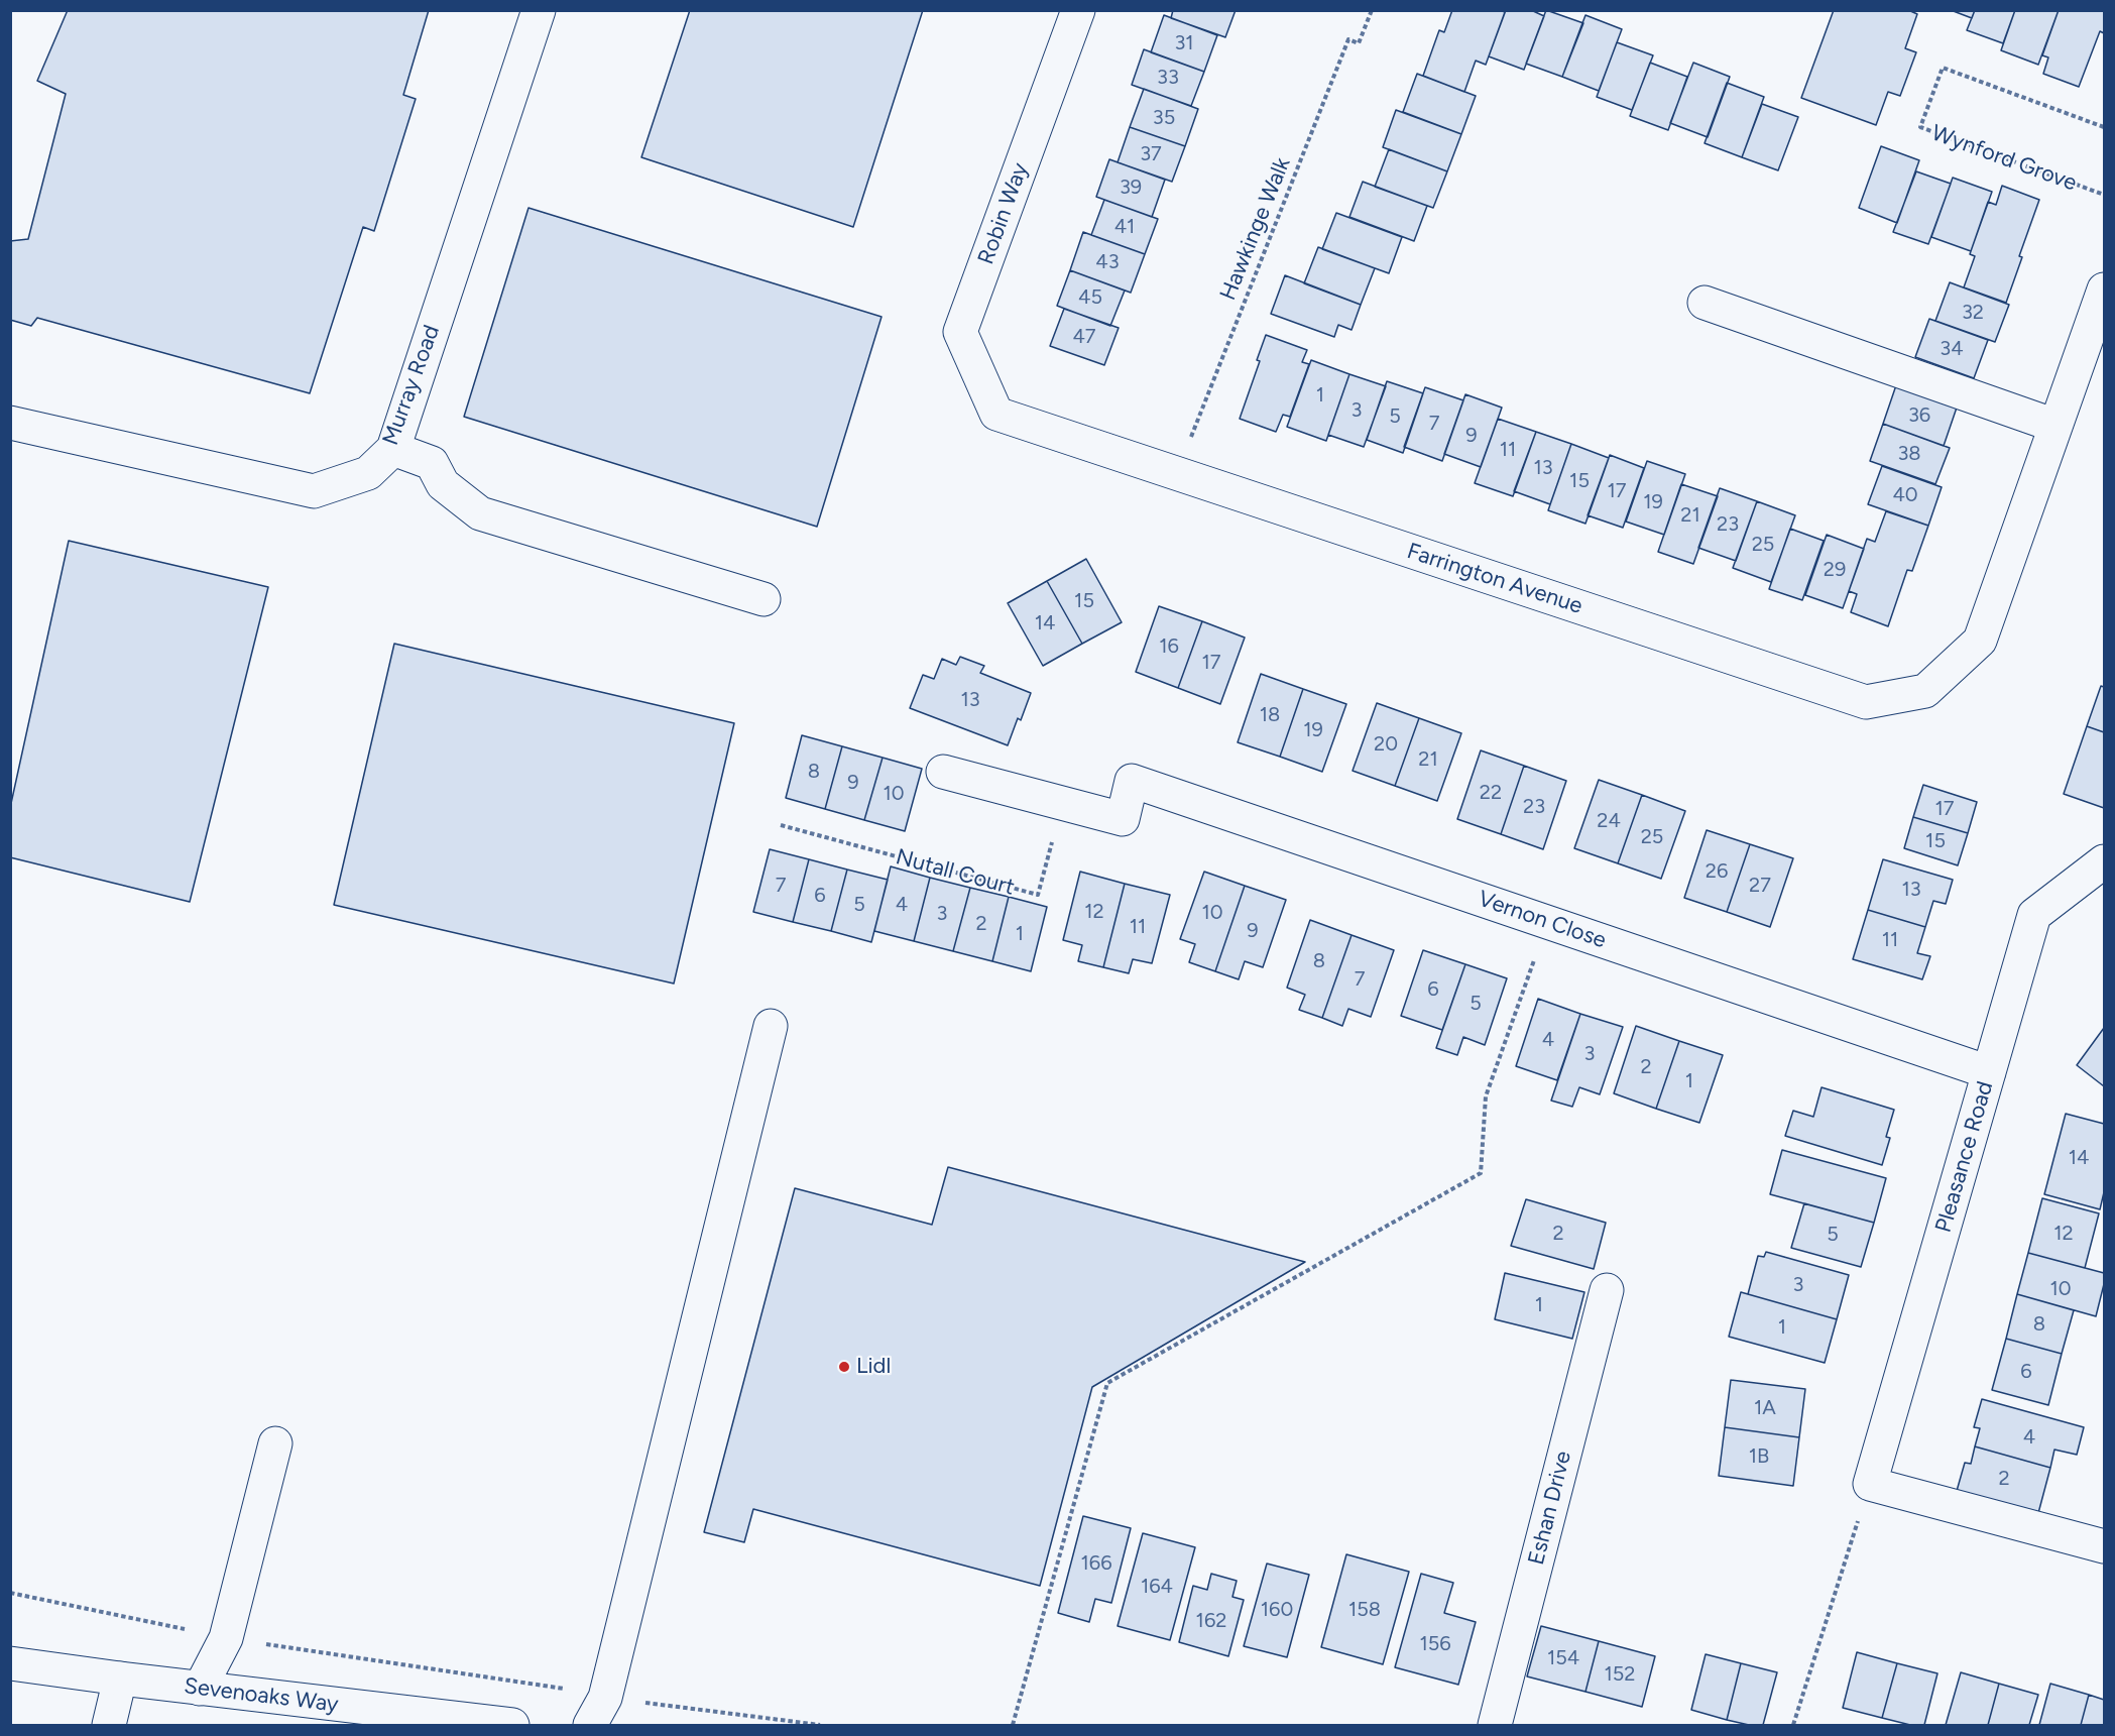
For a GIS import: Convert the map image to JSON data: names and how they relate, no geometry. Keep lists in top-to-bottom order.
{
  "streets": {
    "street": [
      "Robin Way",
      "Murray Road",
      "Farrington Avenue",
      "Vernon Close",
      "Pleasance Road",
      "Eshan Drive",
      "Sevenoaks Way"
    ],
    "path": ["Wynford Grove", "Hawkinge Walk", "Nutall Court"]
  },
  "crossings": [
    ["Robin Way", "Farrington Avenue"],
    ["Hawkinge Walk", "Farrington Avenue"],
    ["Nutall Court", "Vernon Close"],
    ["Vernon Close", "Pleasance Road"]
  ],
  "places": ["Lidl"],
  "house_numbers": [
    "31",
    "33",
    "35",
    "37",
    "39",
    "41",
    "43",
    "45",
    "32",
    "47",
    "34",
    "1",
    "3",
    "36",
    "5",
    "7",
    "9",
    "11",
    "38",
    "13",
    "15",
    "17",
    "40",
    "19",
    "21",
    "23",
    "25",
    "29",
    "15",
    "14",
    "16",
    "17",
    "13",
    "18",
    "19",
    "20",
    "21",
    "8",
    "9",
    "22",
    "10",
    "23",
    "17",
    "24",
    "25",
    "15",
    "26",
    "7",
    "27",
    "13",
    "6",
    "5",
    "4",
    "12",
    "10",
    "3",
    "2",
    "11",
    "9",
    "1",
    "11",
    "8",
    "7",
    "6",
    "5",
    "4",
    "3",
    "2",
    "1",
    "14",
    "2",
    "12",
    "5",
    "3",
    "10",
    "1",
    "8",
    "1",
    "6",
    "1A",
    "4",
    "1B",
    "2",
    "166",
    "164",
    "160",
    "158",
    "162",
    "156",
    "154",
    "152"
  ]
}
